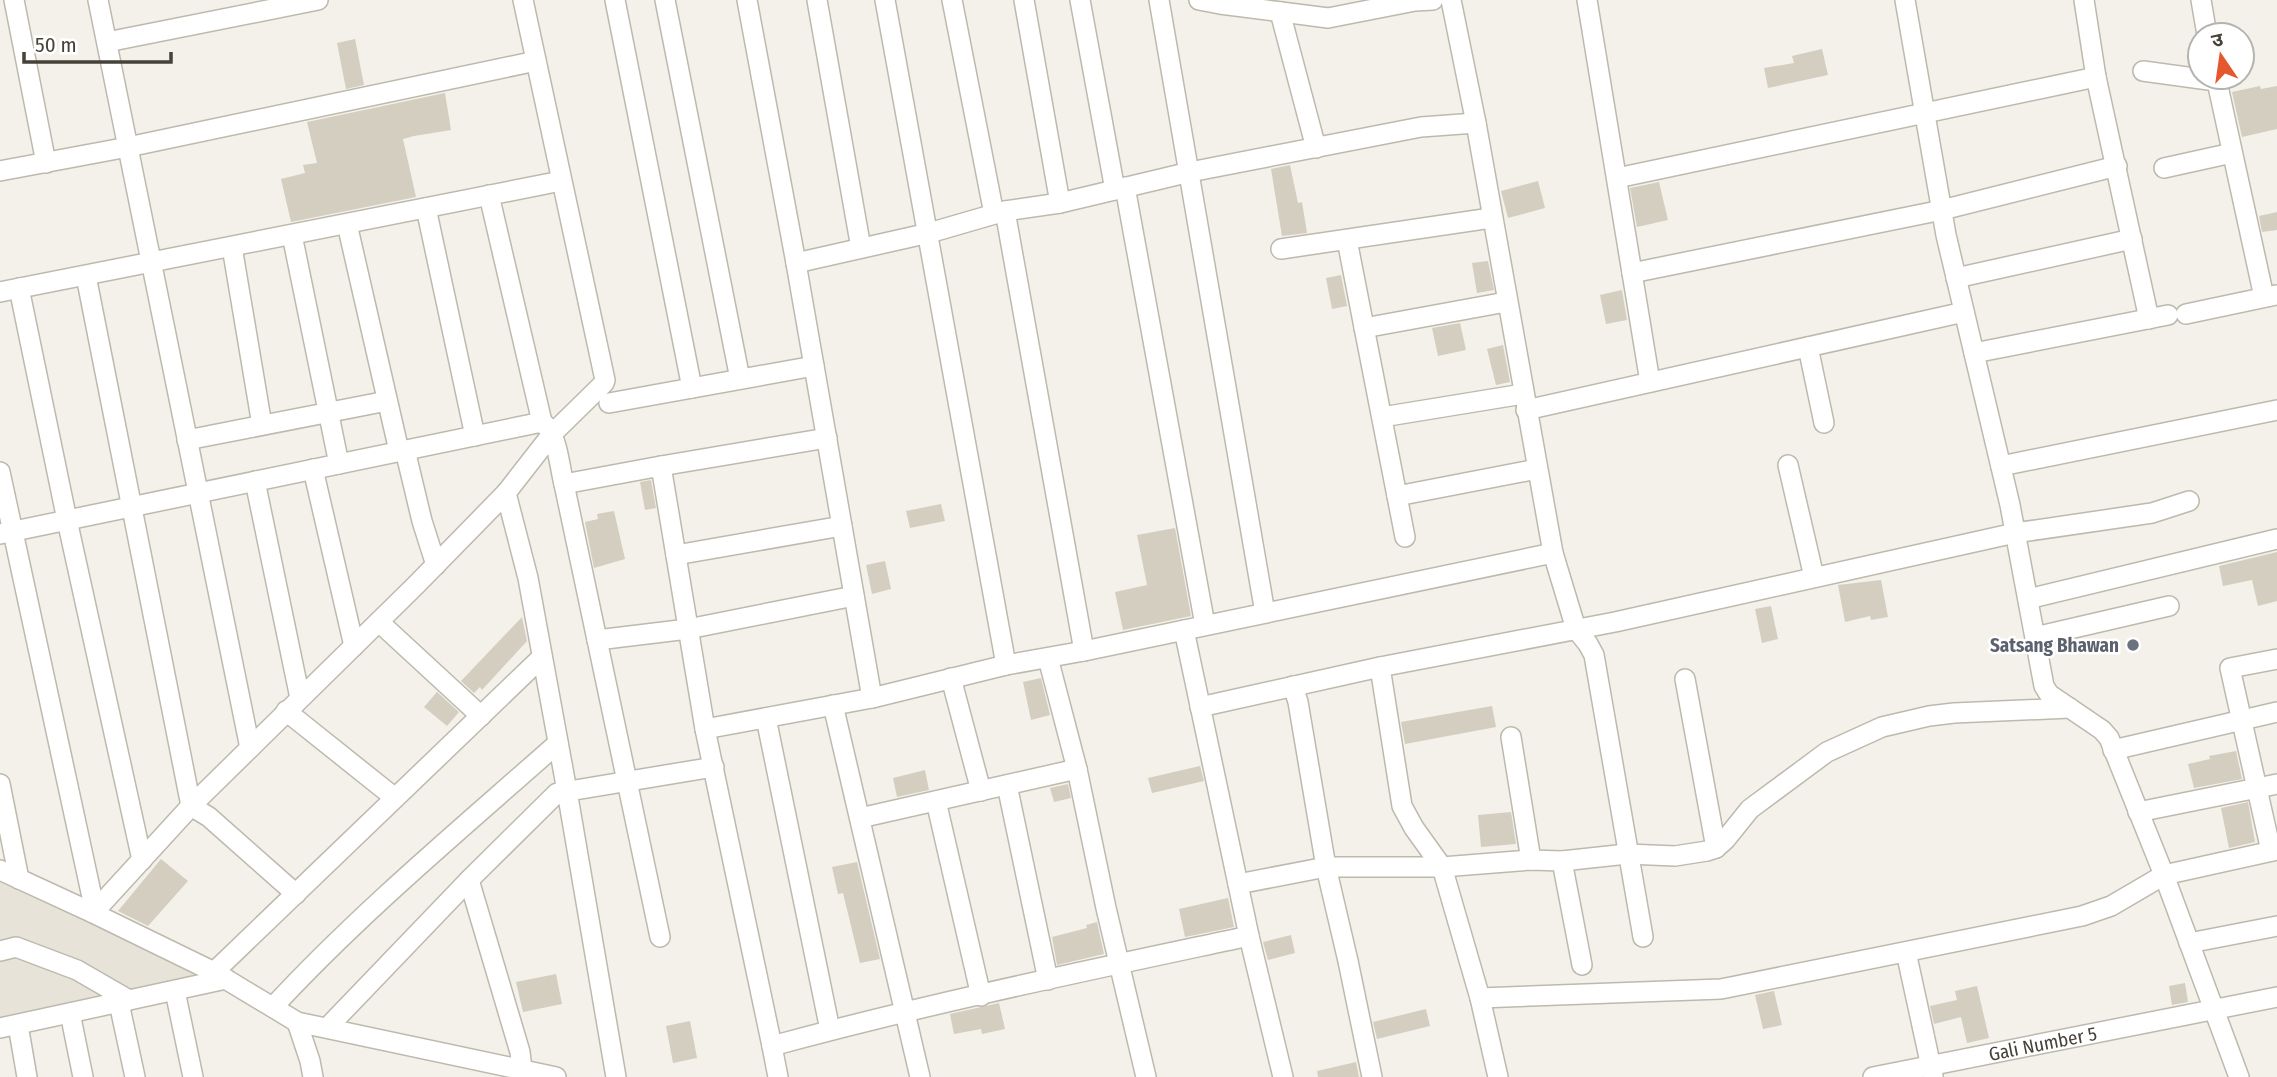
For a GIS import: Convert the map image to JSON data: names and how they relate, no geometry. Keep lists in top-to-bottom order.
{
  "streets": {
    "street": ["Gali Number 5"]
  },
  "places": ["Satsang Bhawan"],
  "scale_bar": "50 m",
  "north": "top"
}
